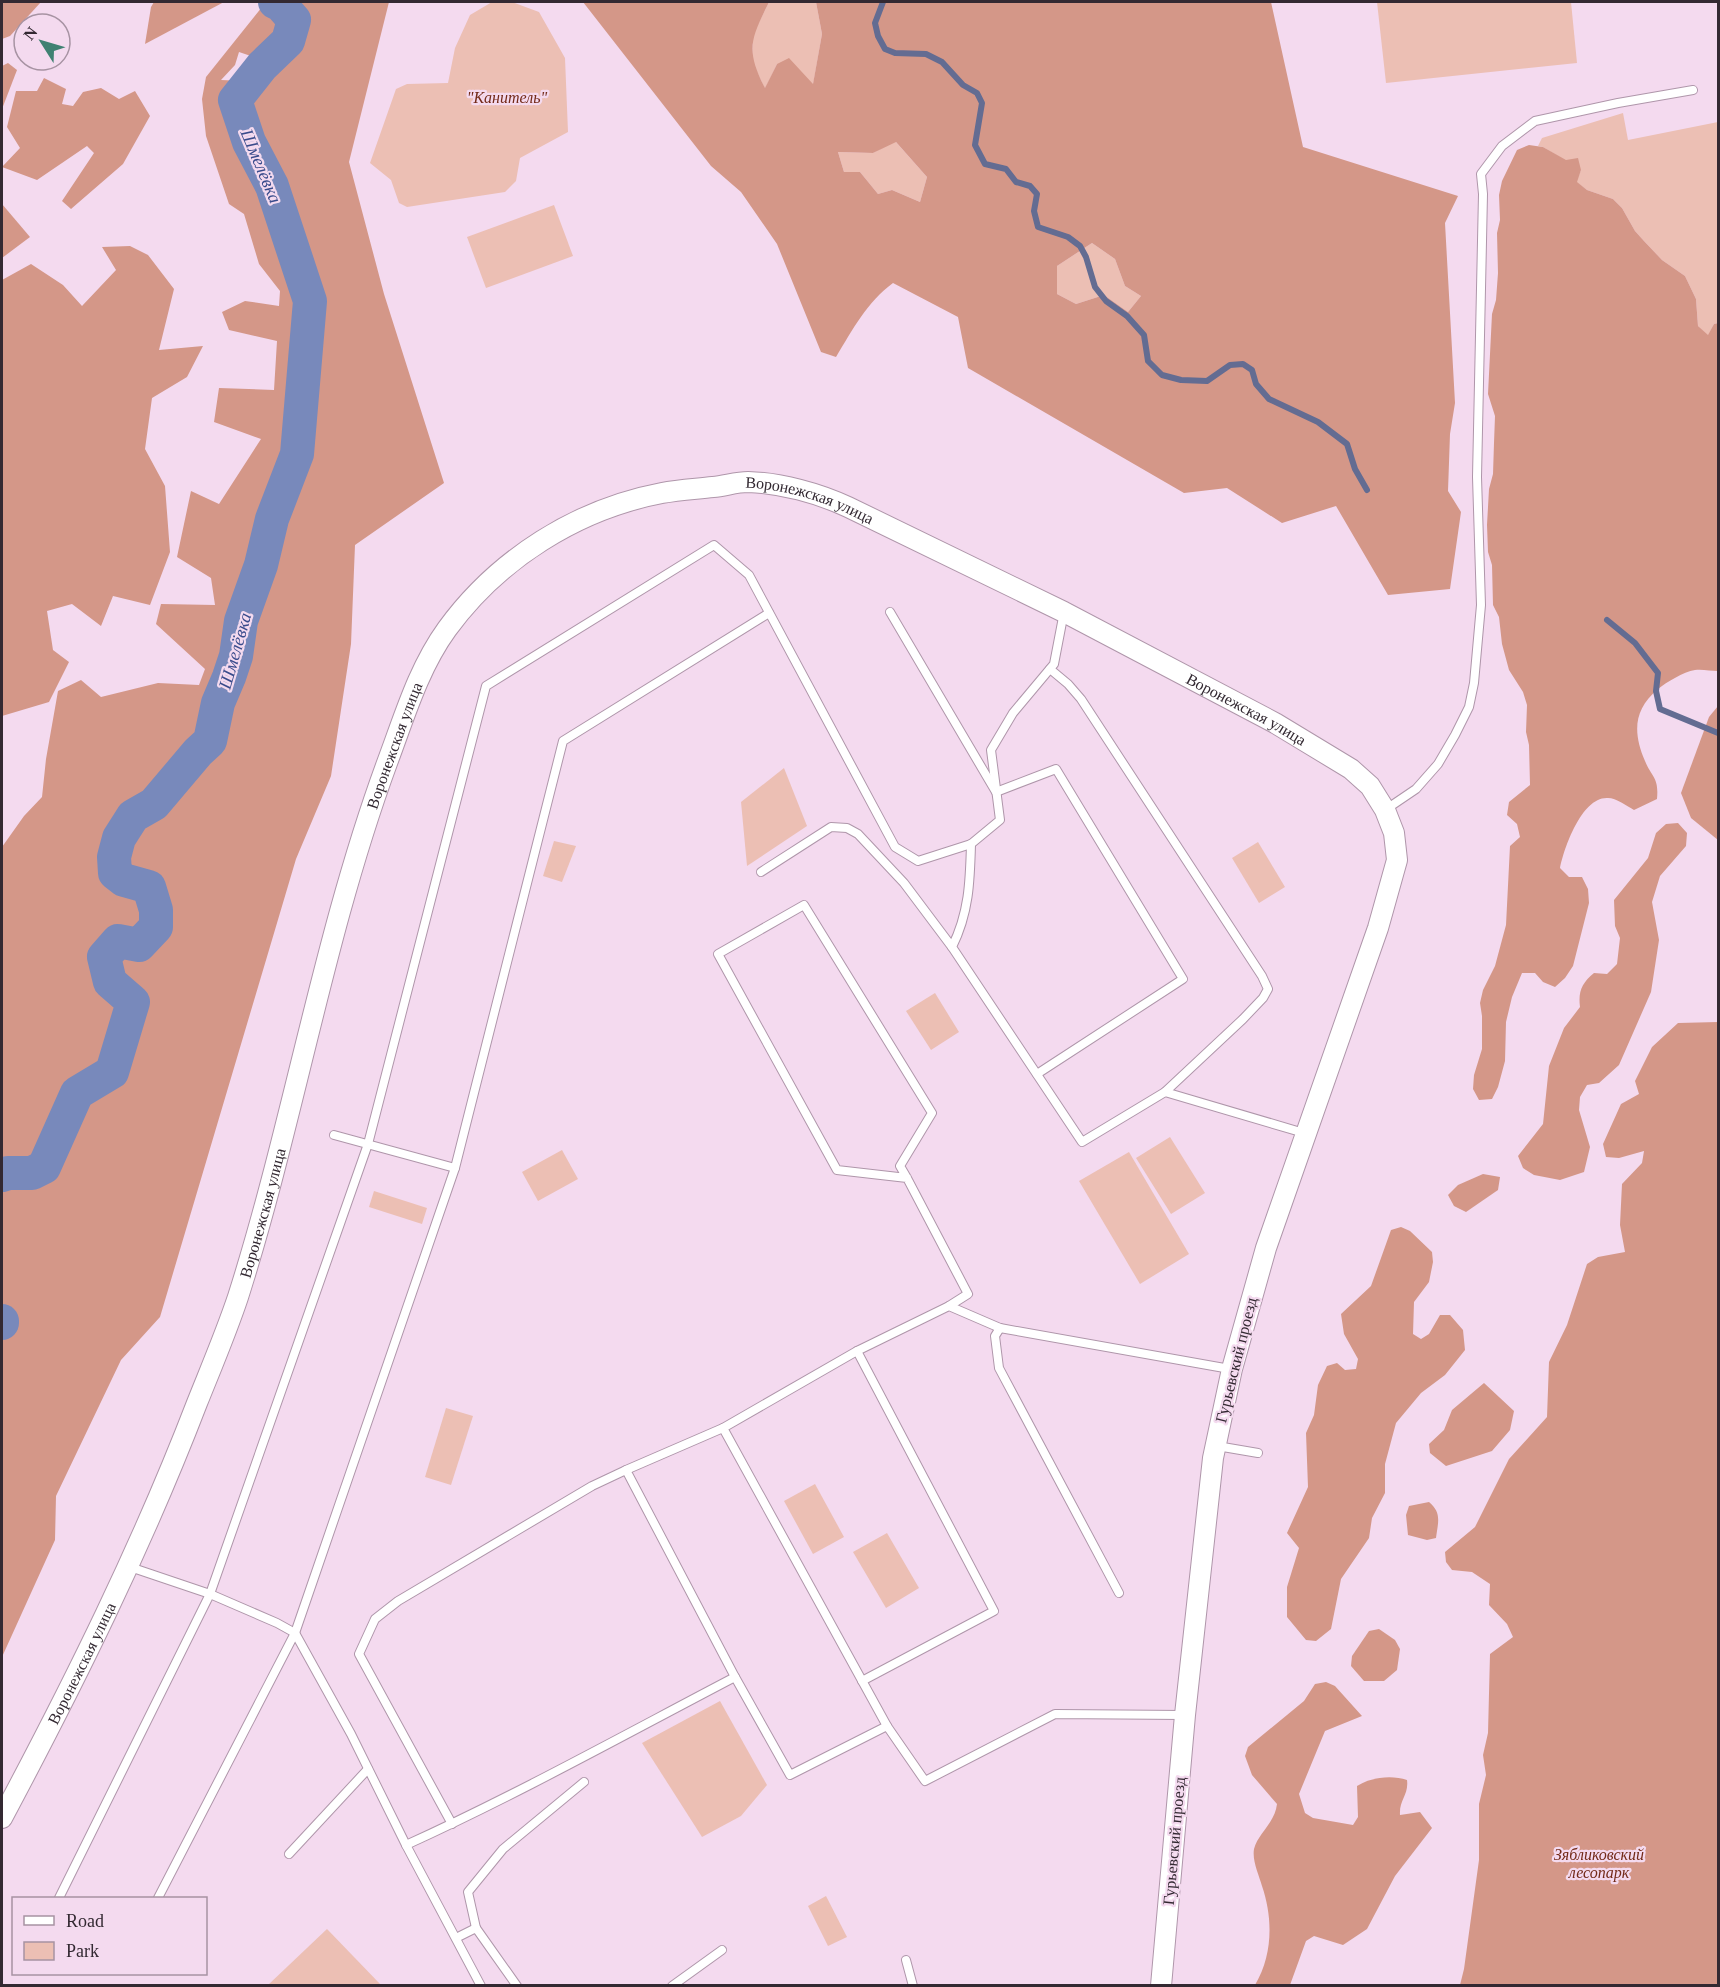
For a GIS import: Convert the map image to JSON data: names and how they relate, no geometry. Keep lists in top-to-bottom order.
{
  "streets": {
    "street": ["Воронежская улица", "Гурьевский проезд"]
  },
  "crossings": [
    ["Воронежская улица", "Гурьевский проезд"]
  ],
  "water": ["Шмелёвка"],
  "parks": ["\"Канитель\"", "Зябликовский лесопарк"],
  "legend": ["Road", "Park"],
  "north": "top left"
}
